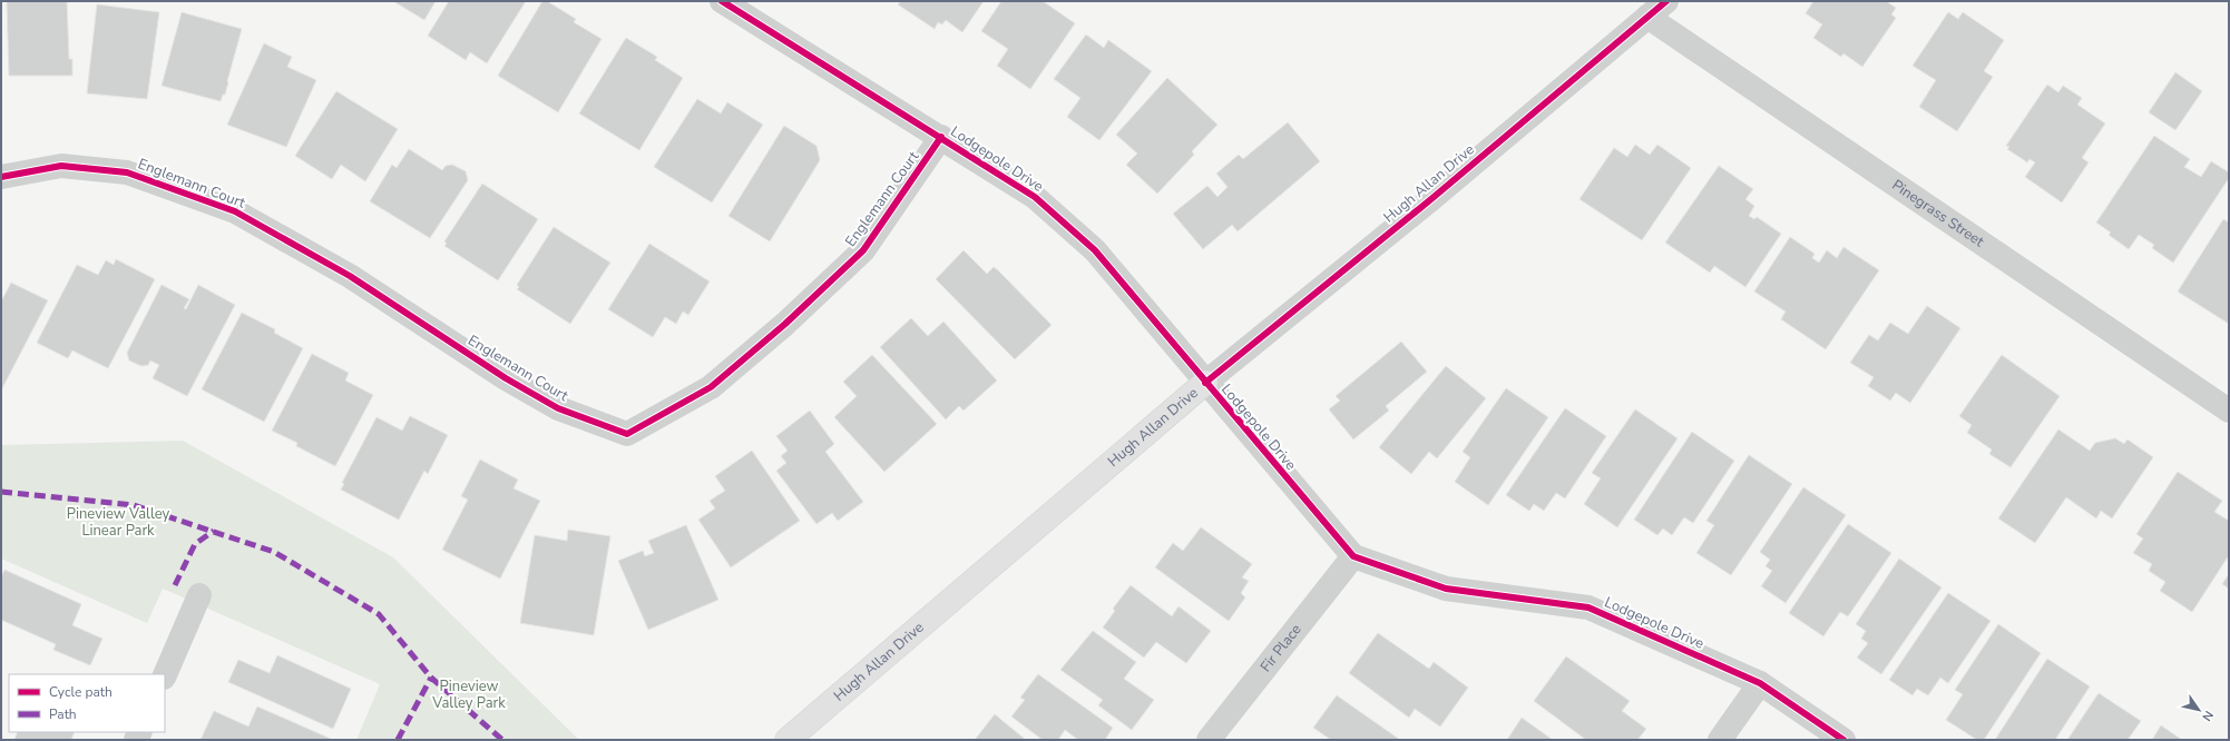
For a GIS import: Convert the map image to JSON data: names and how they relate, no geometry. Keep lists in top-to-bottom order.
{
  "streets": {
    "street": [
      "Lodgepole Drive",
      "Englemann Court",
      "Hugh Allan Drive",
      "Pinegrass Street",
      "Fir Place"
    ]
  },
  "crossings": [
    ["Lodgepole Drive", "Englemann Court"],
    ["Lodgepole Drive", "Hugh Allan Drive"],
    ["Lodgepole Drive", "Fir Place"],
    ["Hugh Allan Drive", "Pinegrass Street"]
  ],
  "parks": ["Pineview Valley Linear Park", "Pineview Valley Park"],
  "legend": ["Cycle path", "Path"],
  "north": "bottom right"
}
